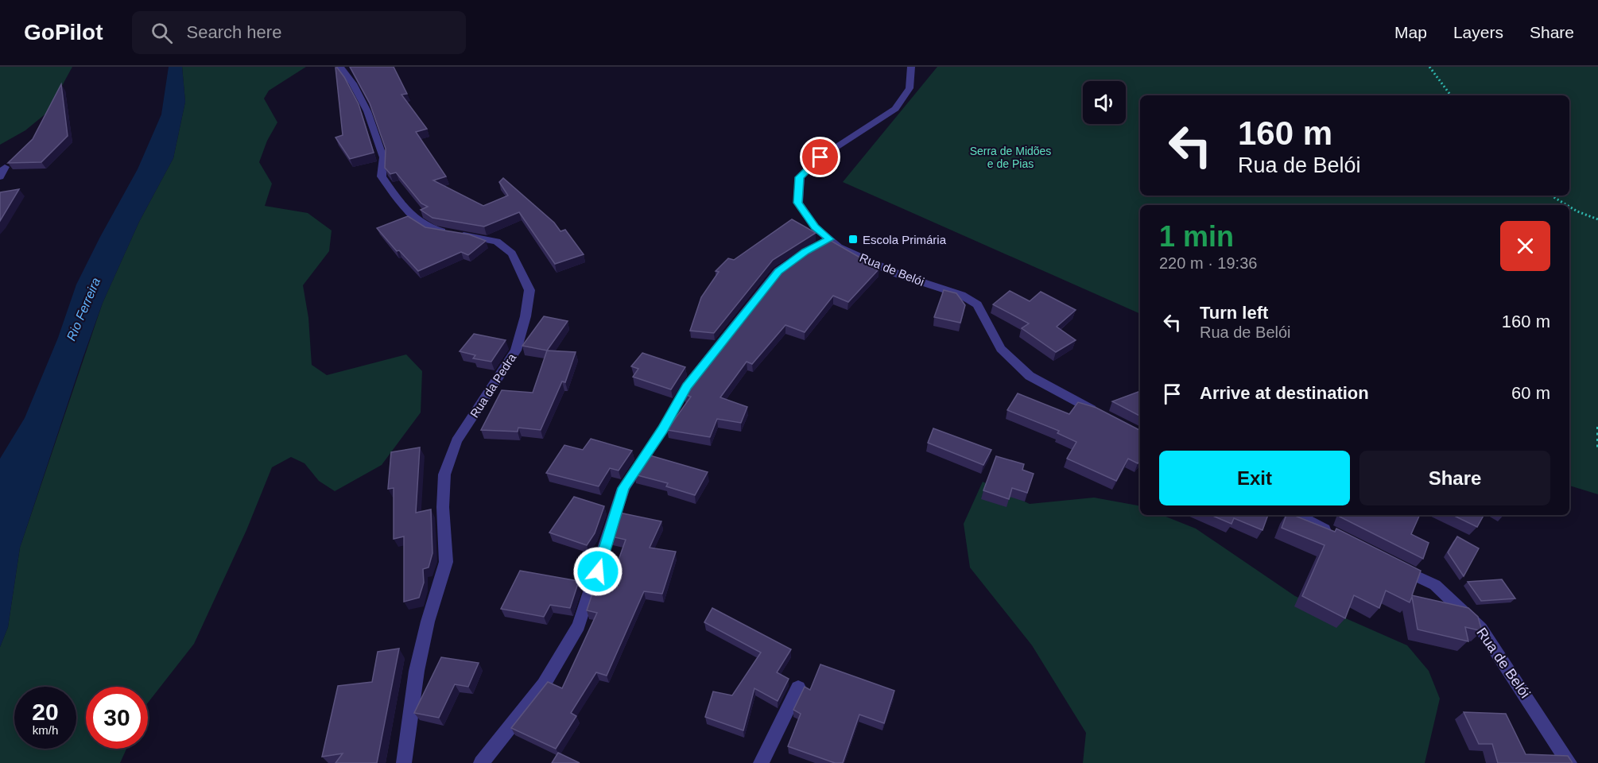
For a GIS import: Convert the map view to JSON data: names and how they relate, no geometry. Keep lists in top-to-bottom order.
{
  "streets": {
    "street": ["Rua de Belói", "Rua da Pedra"]
  },
  "water": ["Rio Ferreira"],
  "parks": ["Serra de Midões e de Pias"],
  "places": {
    "transit": ["Escola Primária"]
  },
  "page": {
    "header": "GoPilot",
    "search": "Search here",
    "nav": ["Map", "Layers", "Share"],
    "turn": ["160 m", "Rua de Belói"],
    "heading": ["1 min", "220 m · 19:36"],
    "list": [
      {
        "name": "Turn left",
        "note": "Rua de Belói",
        "value": "160 m"
      },
      {
        "name": "Arrive at destination",
        "value": "60 m"
      }
    ],
    "buttons": ["Exit", "Share"],
    "speed": "20 km/h",
    "limit": "30"
  }
}
